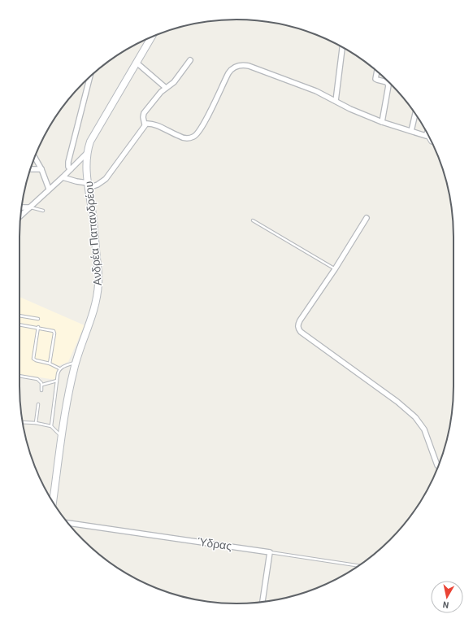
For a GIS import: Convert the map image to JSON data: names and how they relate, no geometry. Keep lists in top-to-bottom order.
{
  "streets": {
    "main road": ["Ανδρέα Παπανδρέου"],
    "street": ["Ύδρας"]
  },
  "north": "bottom"
}
